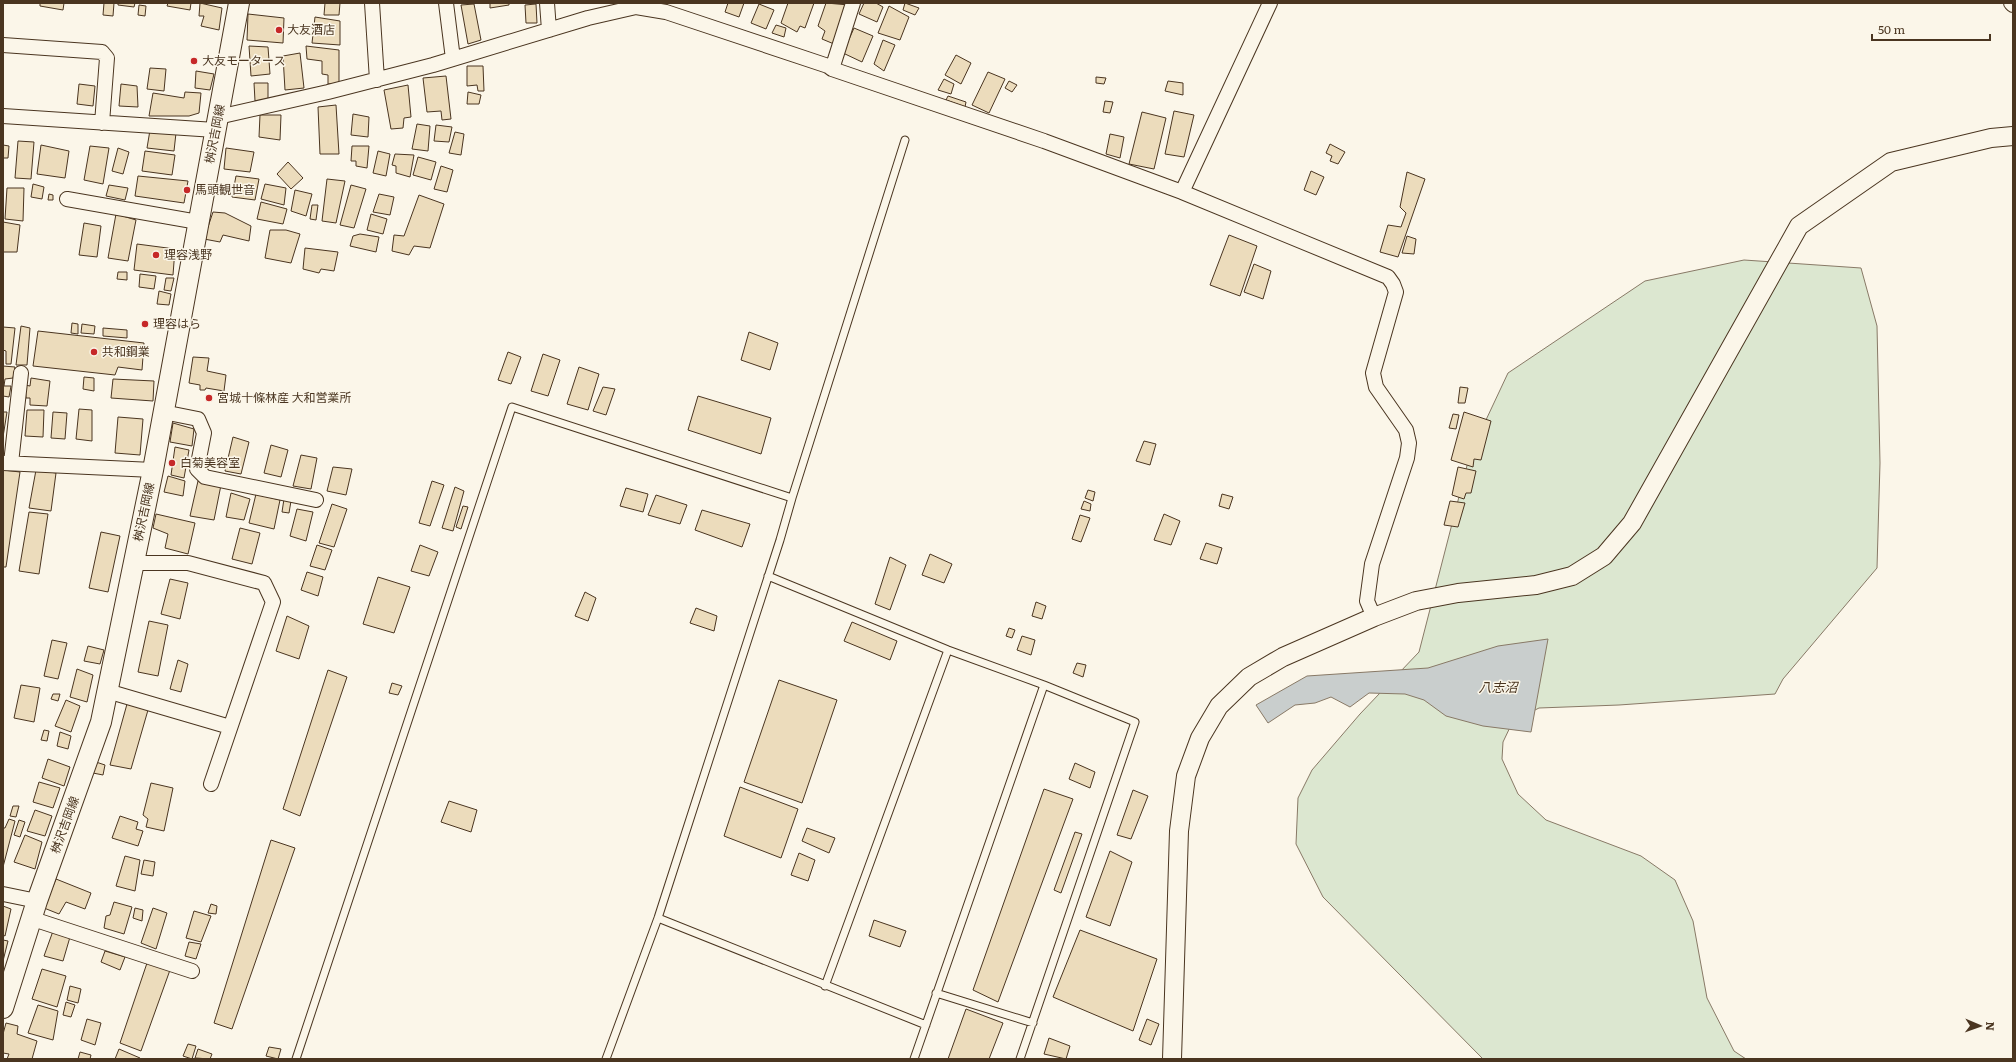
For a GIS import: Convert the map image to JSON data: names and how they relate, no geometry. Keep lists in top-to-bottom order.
{
  "streets": {
    "main road": ["桝沢吉岡線"]
  },
  "water": ["八志沼"],
  "places": [
    "大友酒店",
    "大友モータース",
    "馬頭観世音",
    "理容浅野",
    "理容はら",
    "共和鋼業",
    "宮城十條林産 大和営業所",
    "白菊美容室"
  ],
  "scale_bar": "50 m",
  "north": "right"
}
